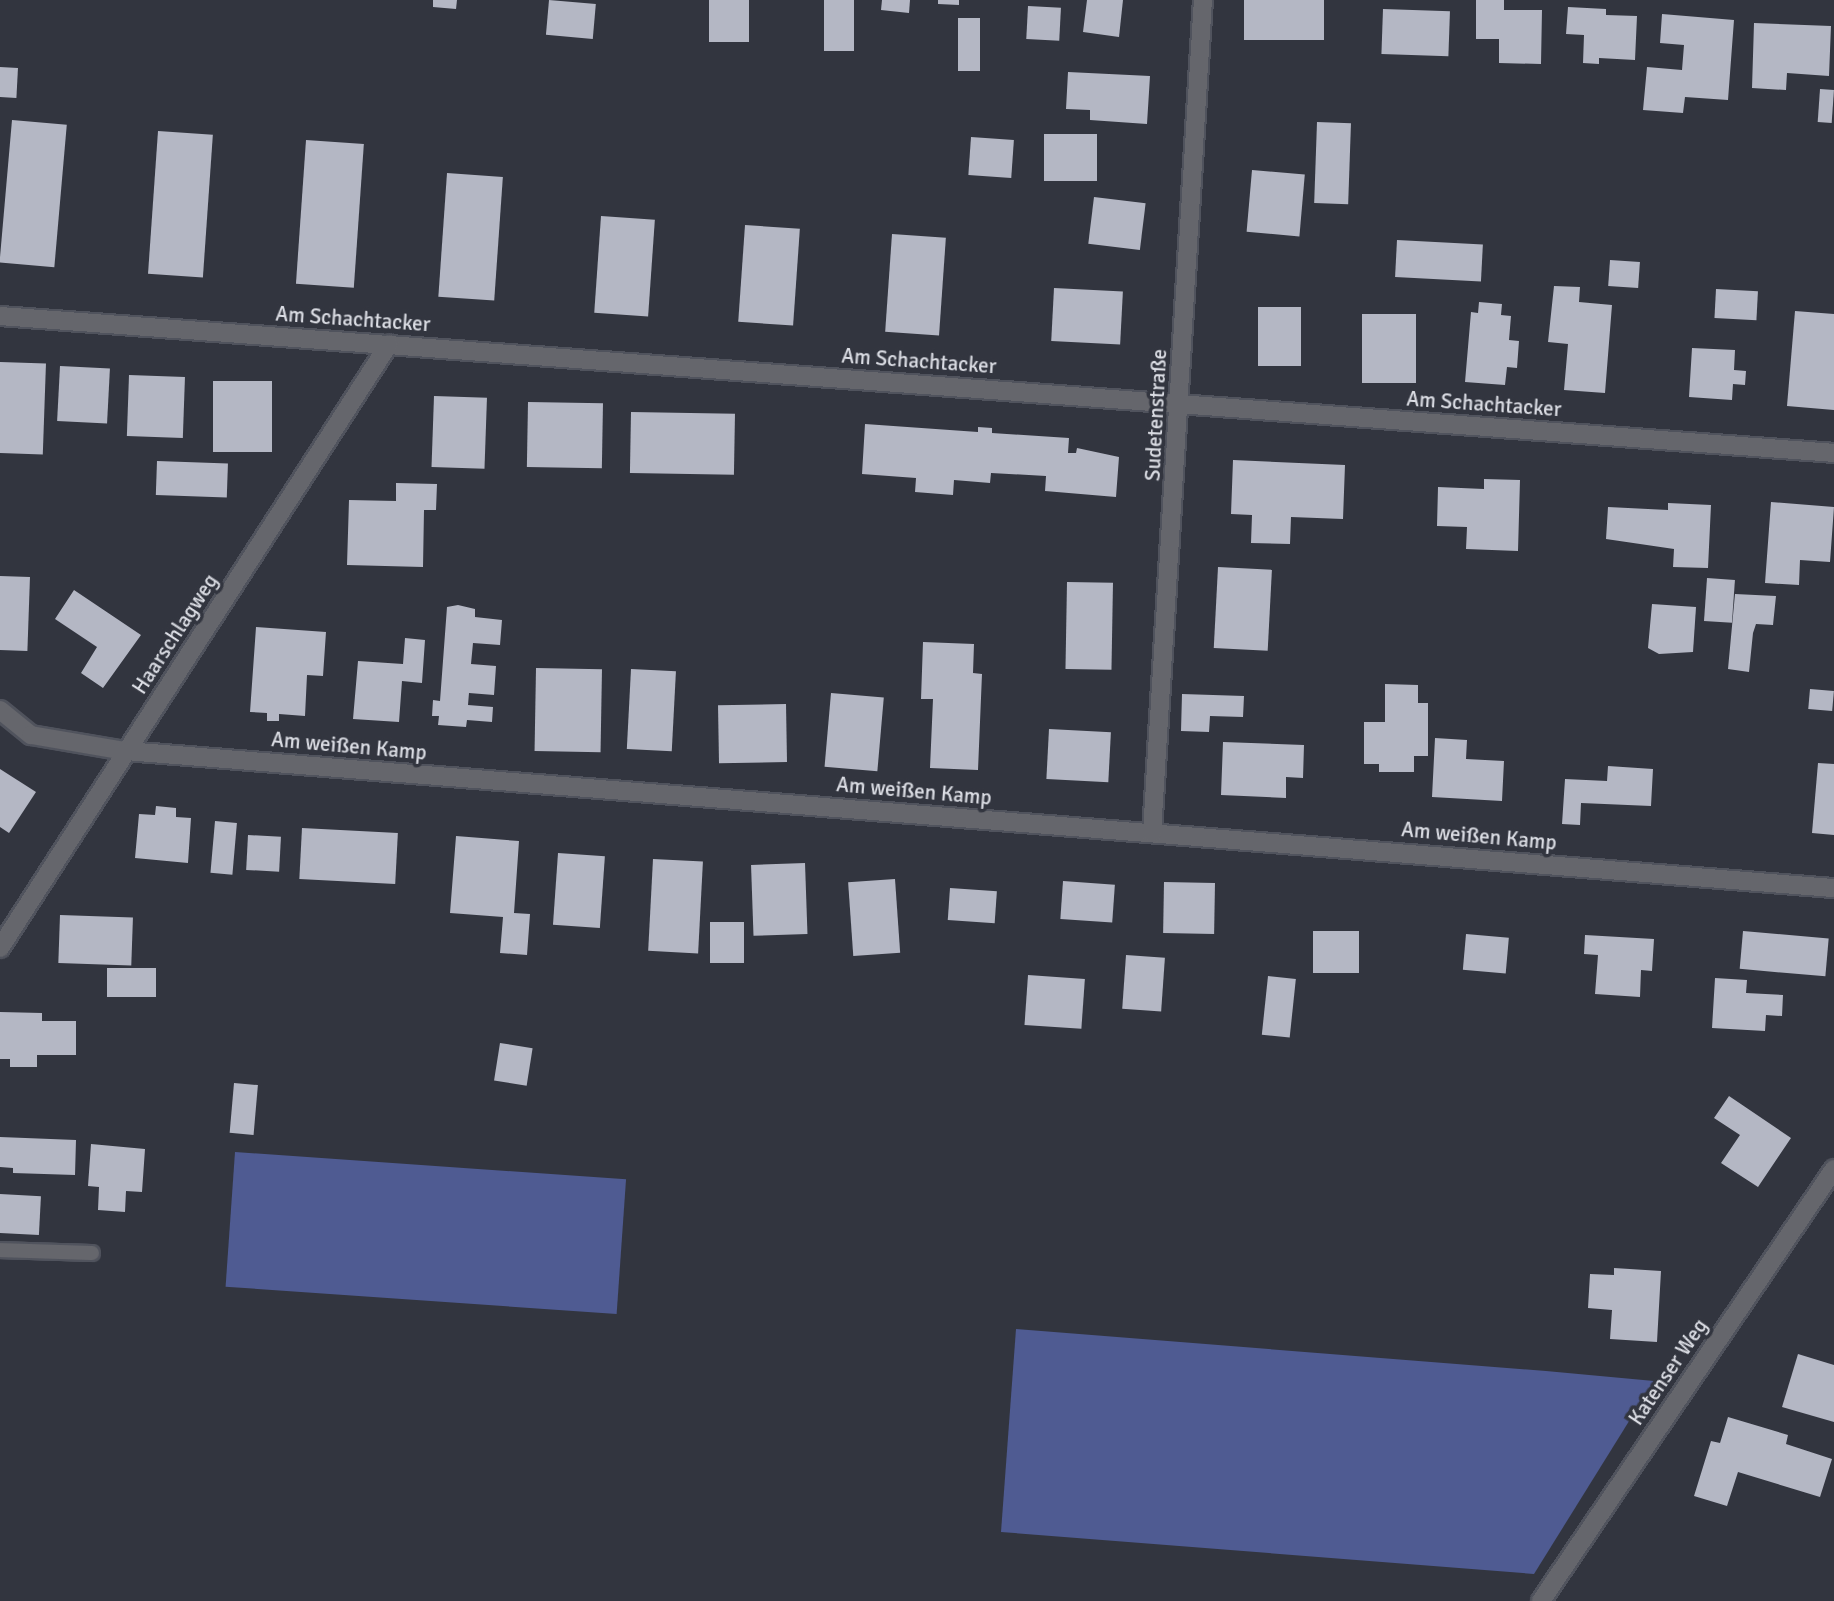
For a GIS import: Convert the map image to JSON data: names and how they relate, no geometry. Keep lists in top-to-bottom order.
{
  "streets": {
    "street": [
      "Am Schachtacker",
      "Sudetenstraße",
      "Haarschlagweg",
      "Am weißen Kamp",
      "Katenser Weg"
    ]
  },
  "crossings": [
    ["Am Schachtacker", "Sudetenstraße"],
    ["Am Schachtacker", "Haarschlagweg"],
    ["Sudetenstraße", "Am weißen Kamp"],
    ["Haarschlagweg", "Am weißen Kamp"]
  ]
}
